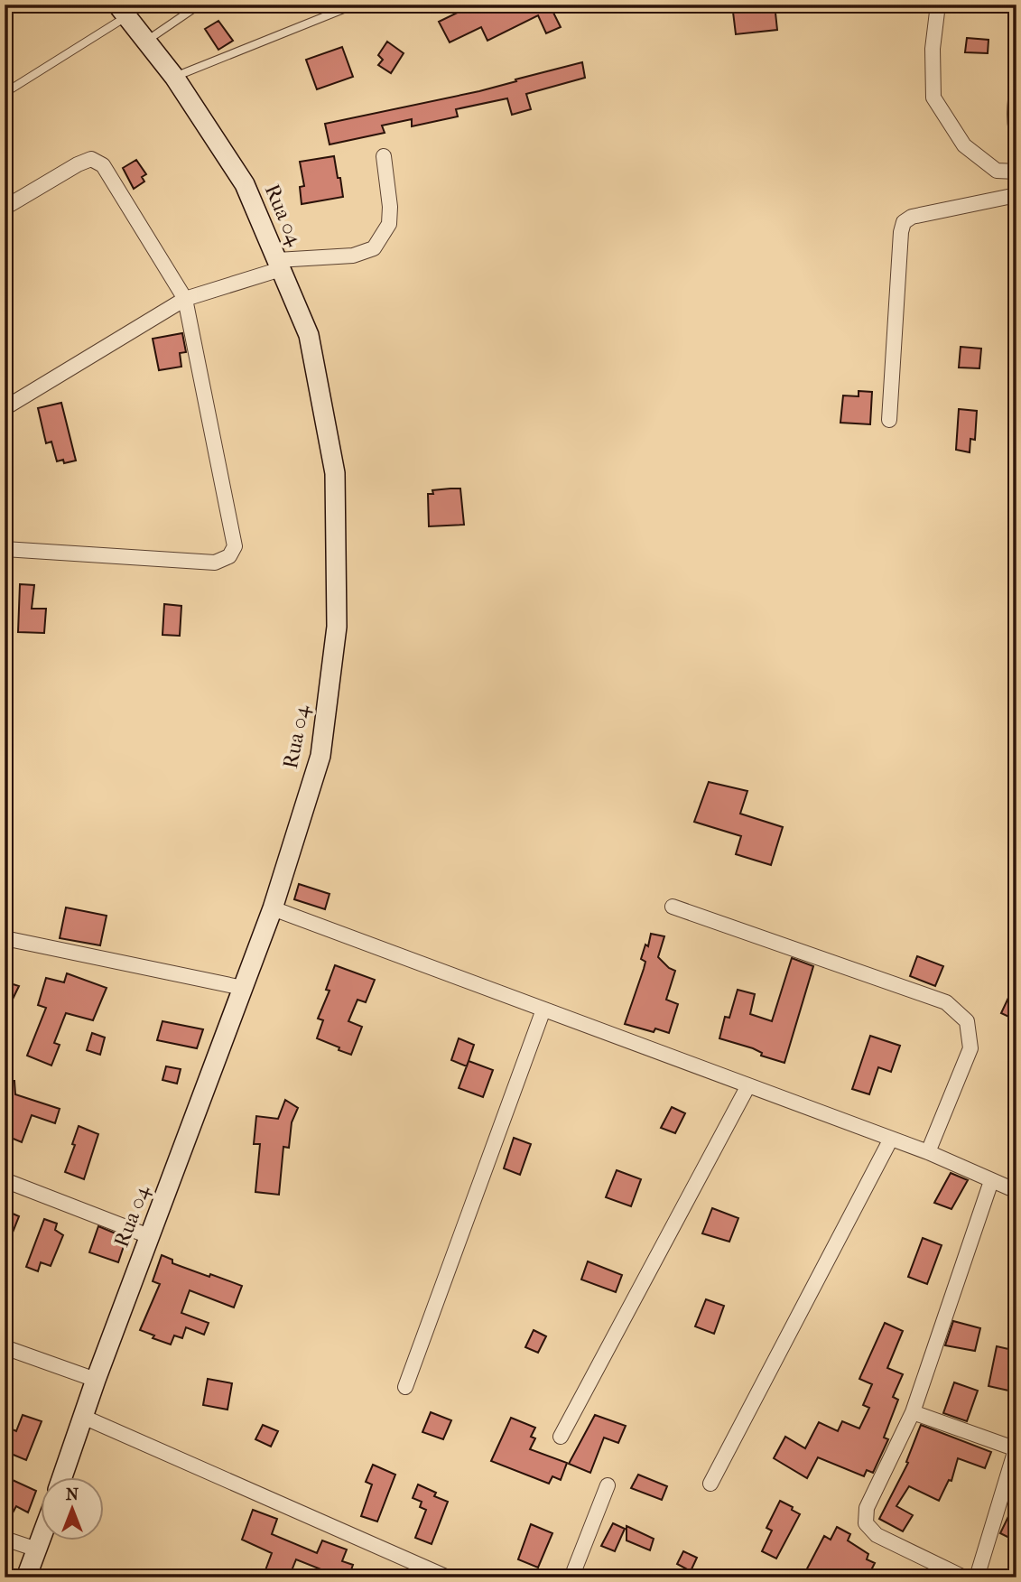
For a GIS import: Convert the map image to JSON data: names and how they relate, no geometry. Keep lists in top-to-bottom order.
{
  "streets": {
    "street": ["Rua 04"]
  },
  "north": "top"
}
